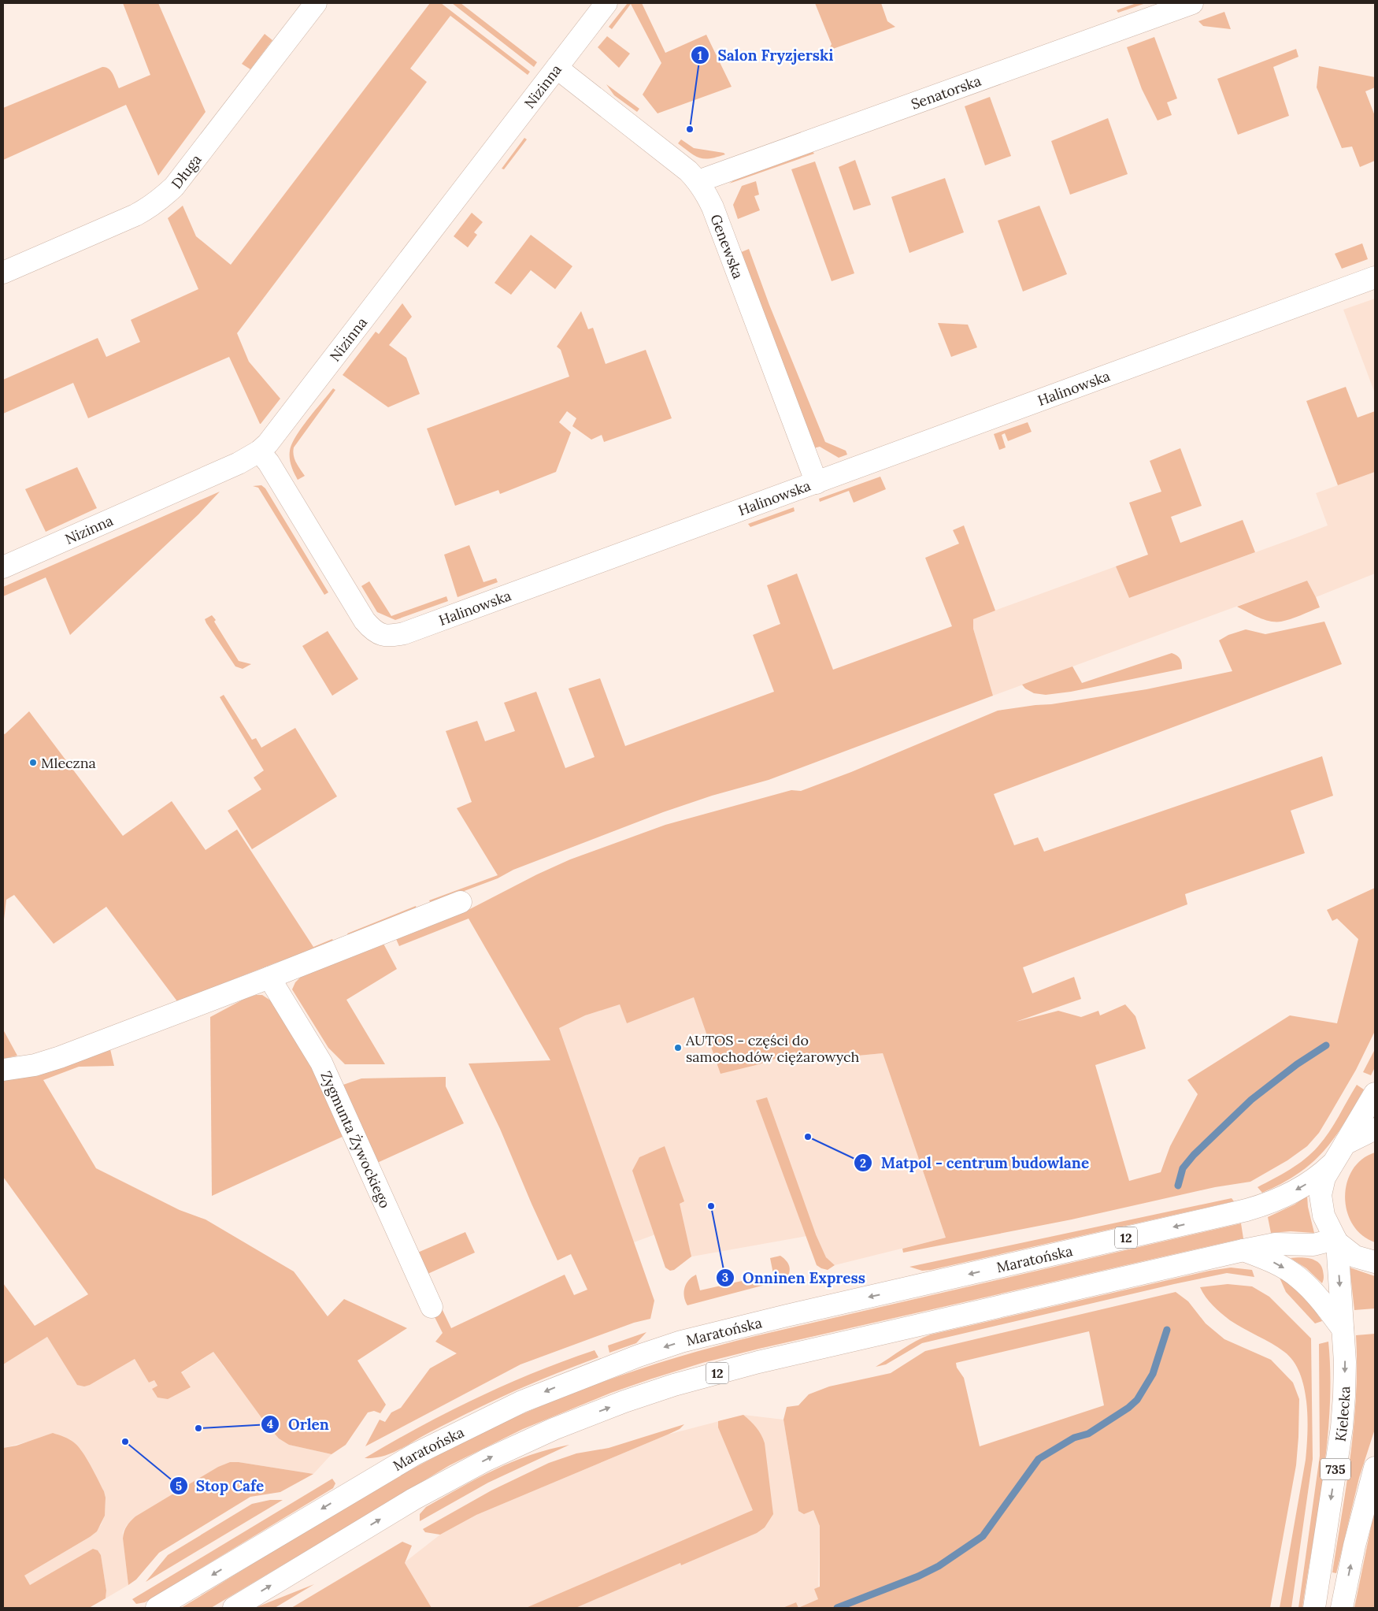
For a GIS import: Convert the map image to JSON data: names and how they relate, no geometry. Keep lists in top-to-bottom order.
{
  "streets": {
    "street": [
      "Nizinna",
      "Senatorska",
      "Długa",
      "Genewska",
      "Halinowska",
      "Zygmunta Żywockiego",
      "12",
      "Maratońska",
      "Kielecka",
      "735"
    ]
  },
  "crossings": [
    ["Nizinna", "Genewska"],
    ["Nizinna", "Halinowska"],
    ["Senatorska", "Genewska"],
    ["Genewska", "Halinowska"],
    ["12", "Maratońska"],
    ["12", "Kielecka"],
    ["12", "735"],
    ["Maratońska", "735"],
    ["Kielecka", "735"]
  ],
  "places": [
    "Salon Fryzjerski",
    "Mleczna",
    "AUTOS - części do samochodów ciężarowych",
    "Matpol - centrum budowlane",
    "Onninen Express",
    "Orlen",
    "Stop Cafe"
  ]
}
